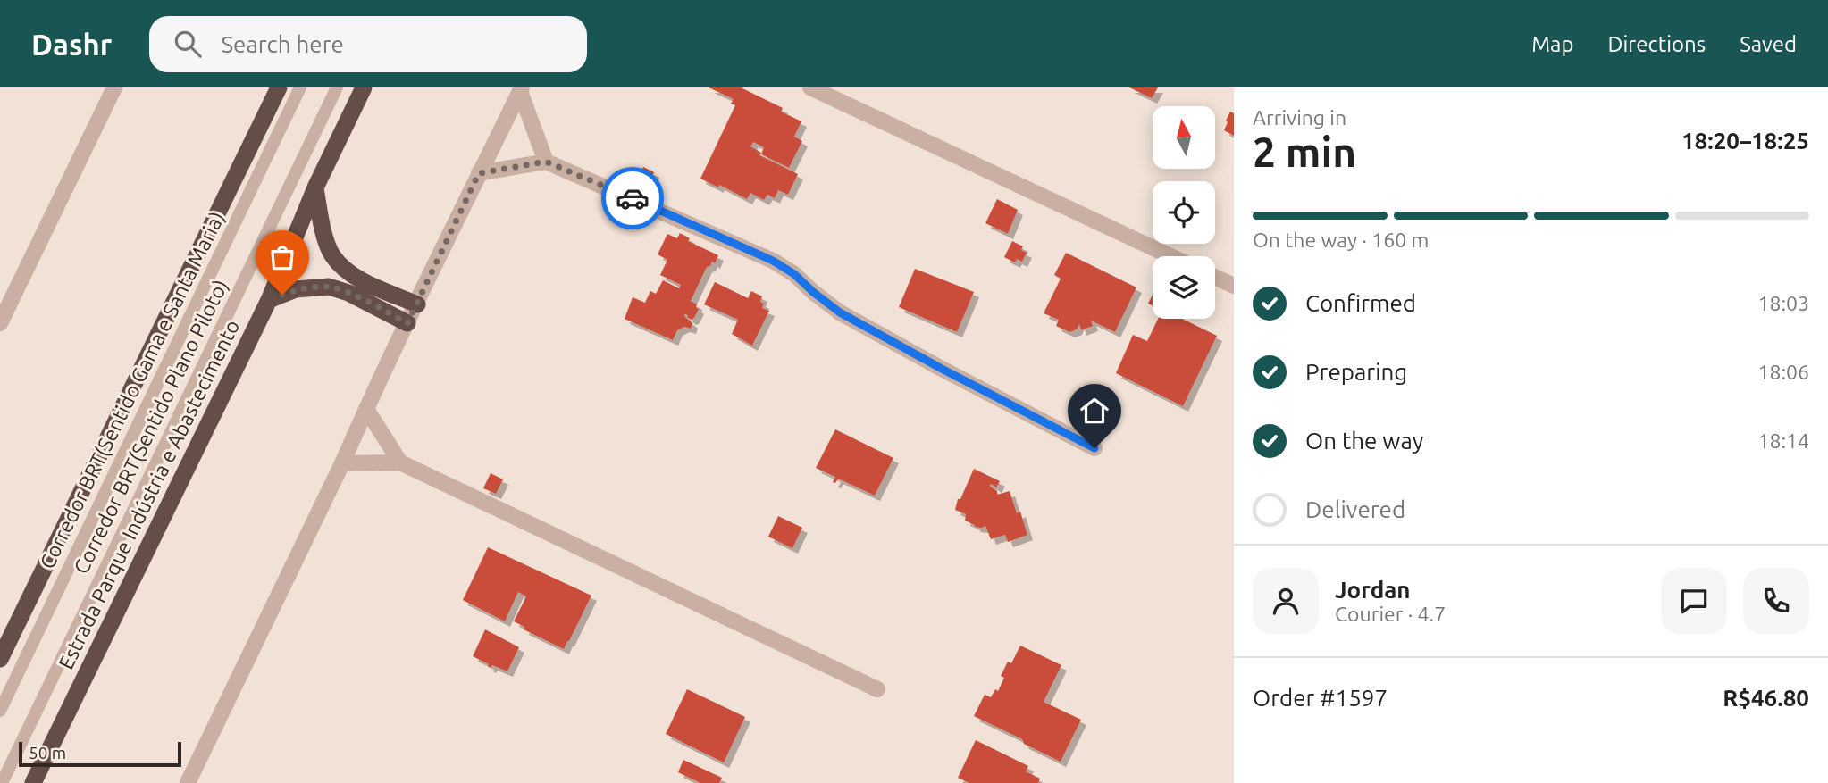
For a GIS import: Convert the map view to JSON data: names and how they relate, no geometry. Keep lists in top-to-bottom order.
{
  "streets": {
    "highway": ["Estrada Parque Indústria e Abastecimento"],
    "lane": ["Corredor BRT(Sentido Gama e Santa Maria)", "Corredor BRT(Sentido Plano Piloto)"]
  },
  "scale_bar": "50 m",
  "north": "top",
  "page": {
    "header": "Dashr",
    "search": "Search here",
    "nav": ["Map", "Directions", "Saved"],
    "heading": ["2 min", "Arriving in", "18:20–18:25"],
    "panel": [
      "Jordan",
      "Courier · 4.7",
      "Order #1597",
      "R$46.80"
    ],
    "bar": "On the way · 160 m",
    "list": [
      ["Confirmed", "18:03"],
      ["Preparing", "18:06"],
      ["On the way", "18:14"],
      "Delivered"
    ],
    "scale": "50 m"
  }
}
